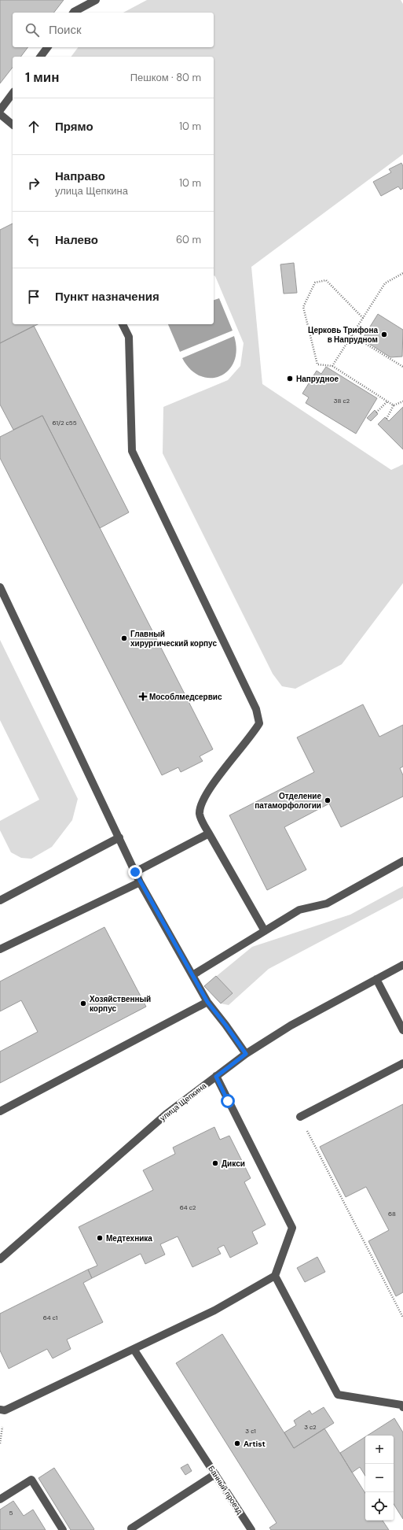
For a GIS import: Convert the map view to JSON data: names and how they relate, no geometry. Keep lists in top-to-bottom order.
{
  "streets": {
    "street": ["улица Щепкина", "Банный проезд"]
  },
  "places": {
    "other": [
      "Церковь Трифона в Напрудном",
      "Напрудное",
      "Главный хирургический корпус",
      "Отделение патаморфологии",
      "Хозяйственный корпус",
      "Дикси",
      "Медтехника",
      "Artist"
    ],
    "health": ["Мособлмедсервис"]
  },
  "house_numbers": [
    "38 с2",
    "61/2 с55",
    "64 с2",
    "68",
    "64 с1",
    "3 с2",
    "3 с1",
    "5"
  ],
  "page": {
    "search": "Поиск",
    "heading": ["1 мин", "Пешком · 80 m"],
    "list": [
      ["Прямо", "10 m"],
      ["Направо", "улица Щепкина", "10 m"],
      ["Налево", "60 m"],
      "Пункт назначения"
    ],
    "map_buttons": ["+", "−"]
  }
}
